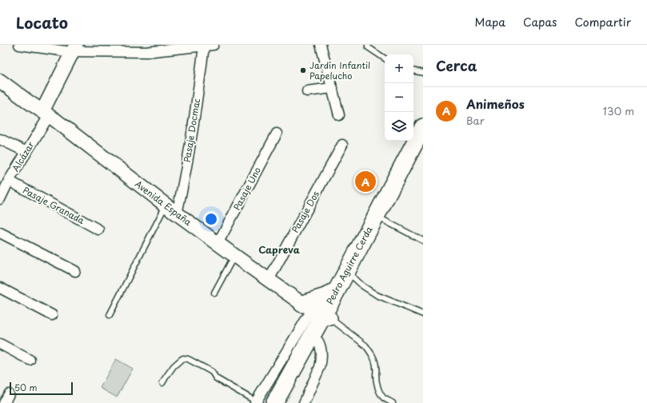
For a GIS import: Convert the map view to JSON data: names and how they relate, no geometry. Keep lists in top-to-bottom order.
{
  "streets": {
    "highway": ["Pedro Aguirre Cerda"],
    "main road": ["Avenida España"],
    "street": [
      "Pasaje Docmac",
      "Alcázar",
      "Pasaje Uno",
      "Pasaje Granada",
      "Pasaje Dos"
    ]
  },
  "crossings": [
    ["Pasaje Docmac", "Avenida España"],
    ["Alcázar", "Avenida España"],
    ["Alcázar", "Pasaje Granada"],
    ["Pasaje Uno", "Avenida España"],
    ["Avenida España", "Pasaje Dos"],
    ["Avenida España", "Pedro Aguirre Cerda"]
  ],
  "districts": ["Capreva"],
  "places": ["Jardín Infantil Papelucho"],
  "scale_bar": "50 m",
  "page": {
    "header": "Locato",
    "nav": ["Mapa", "Capas", "Compartir"],
    "heading": "Cerca",
    "map_buttons": ["+", "−"],
    "list": [
      {
        "mark": "A",
        "name": "Animeños",
        "note": "Bar",
        "value": "130 m"
      }
    ],
    "pins": "A",
    "scale": "50 m"
  }
}
